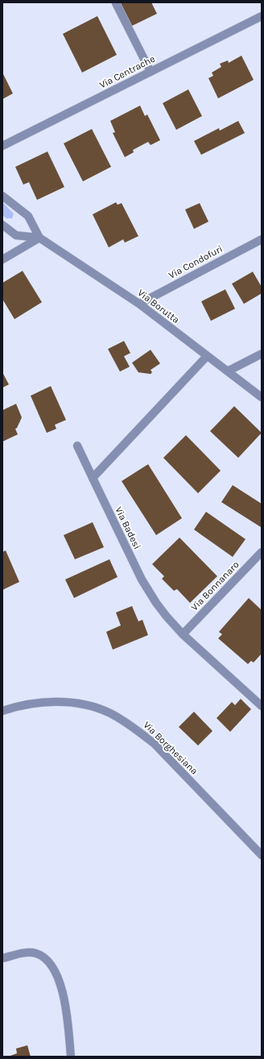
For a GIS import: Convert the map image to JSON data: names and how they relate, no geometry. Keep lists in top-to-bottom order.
{
  "streets": {
    "street": [
      "Via Centrache",
      "Via Condofuri",
      "Via Borutta",
      "Via Badesi",
      "Via Bonnanaro",
      "Via Borghesiana"
    ]
  },
  "crossings": [
    ["Via Condofuri", "Via Borutta"],
    ["Via Badesi", "Via Bonnanaro"]
  ]
}
